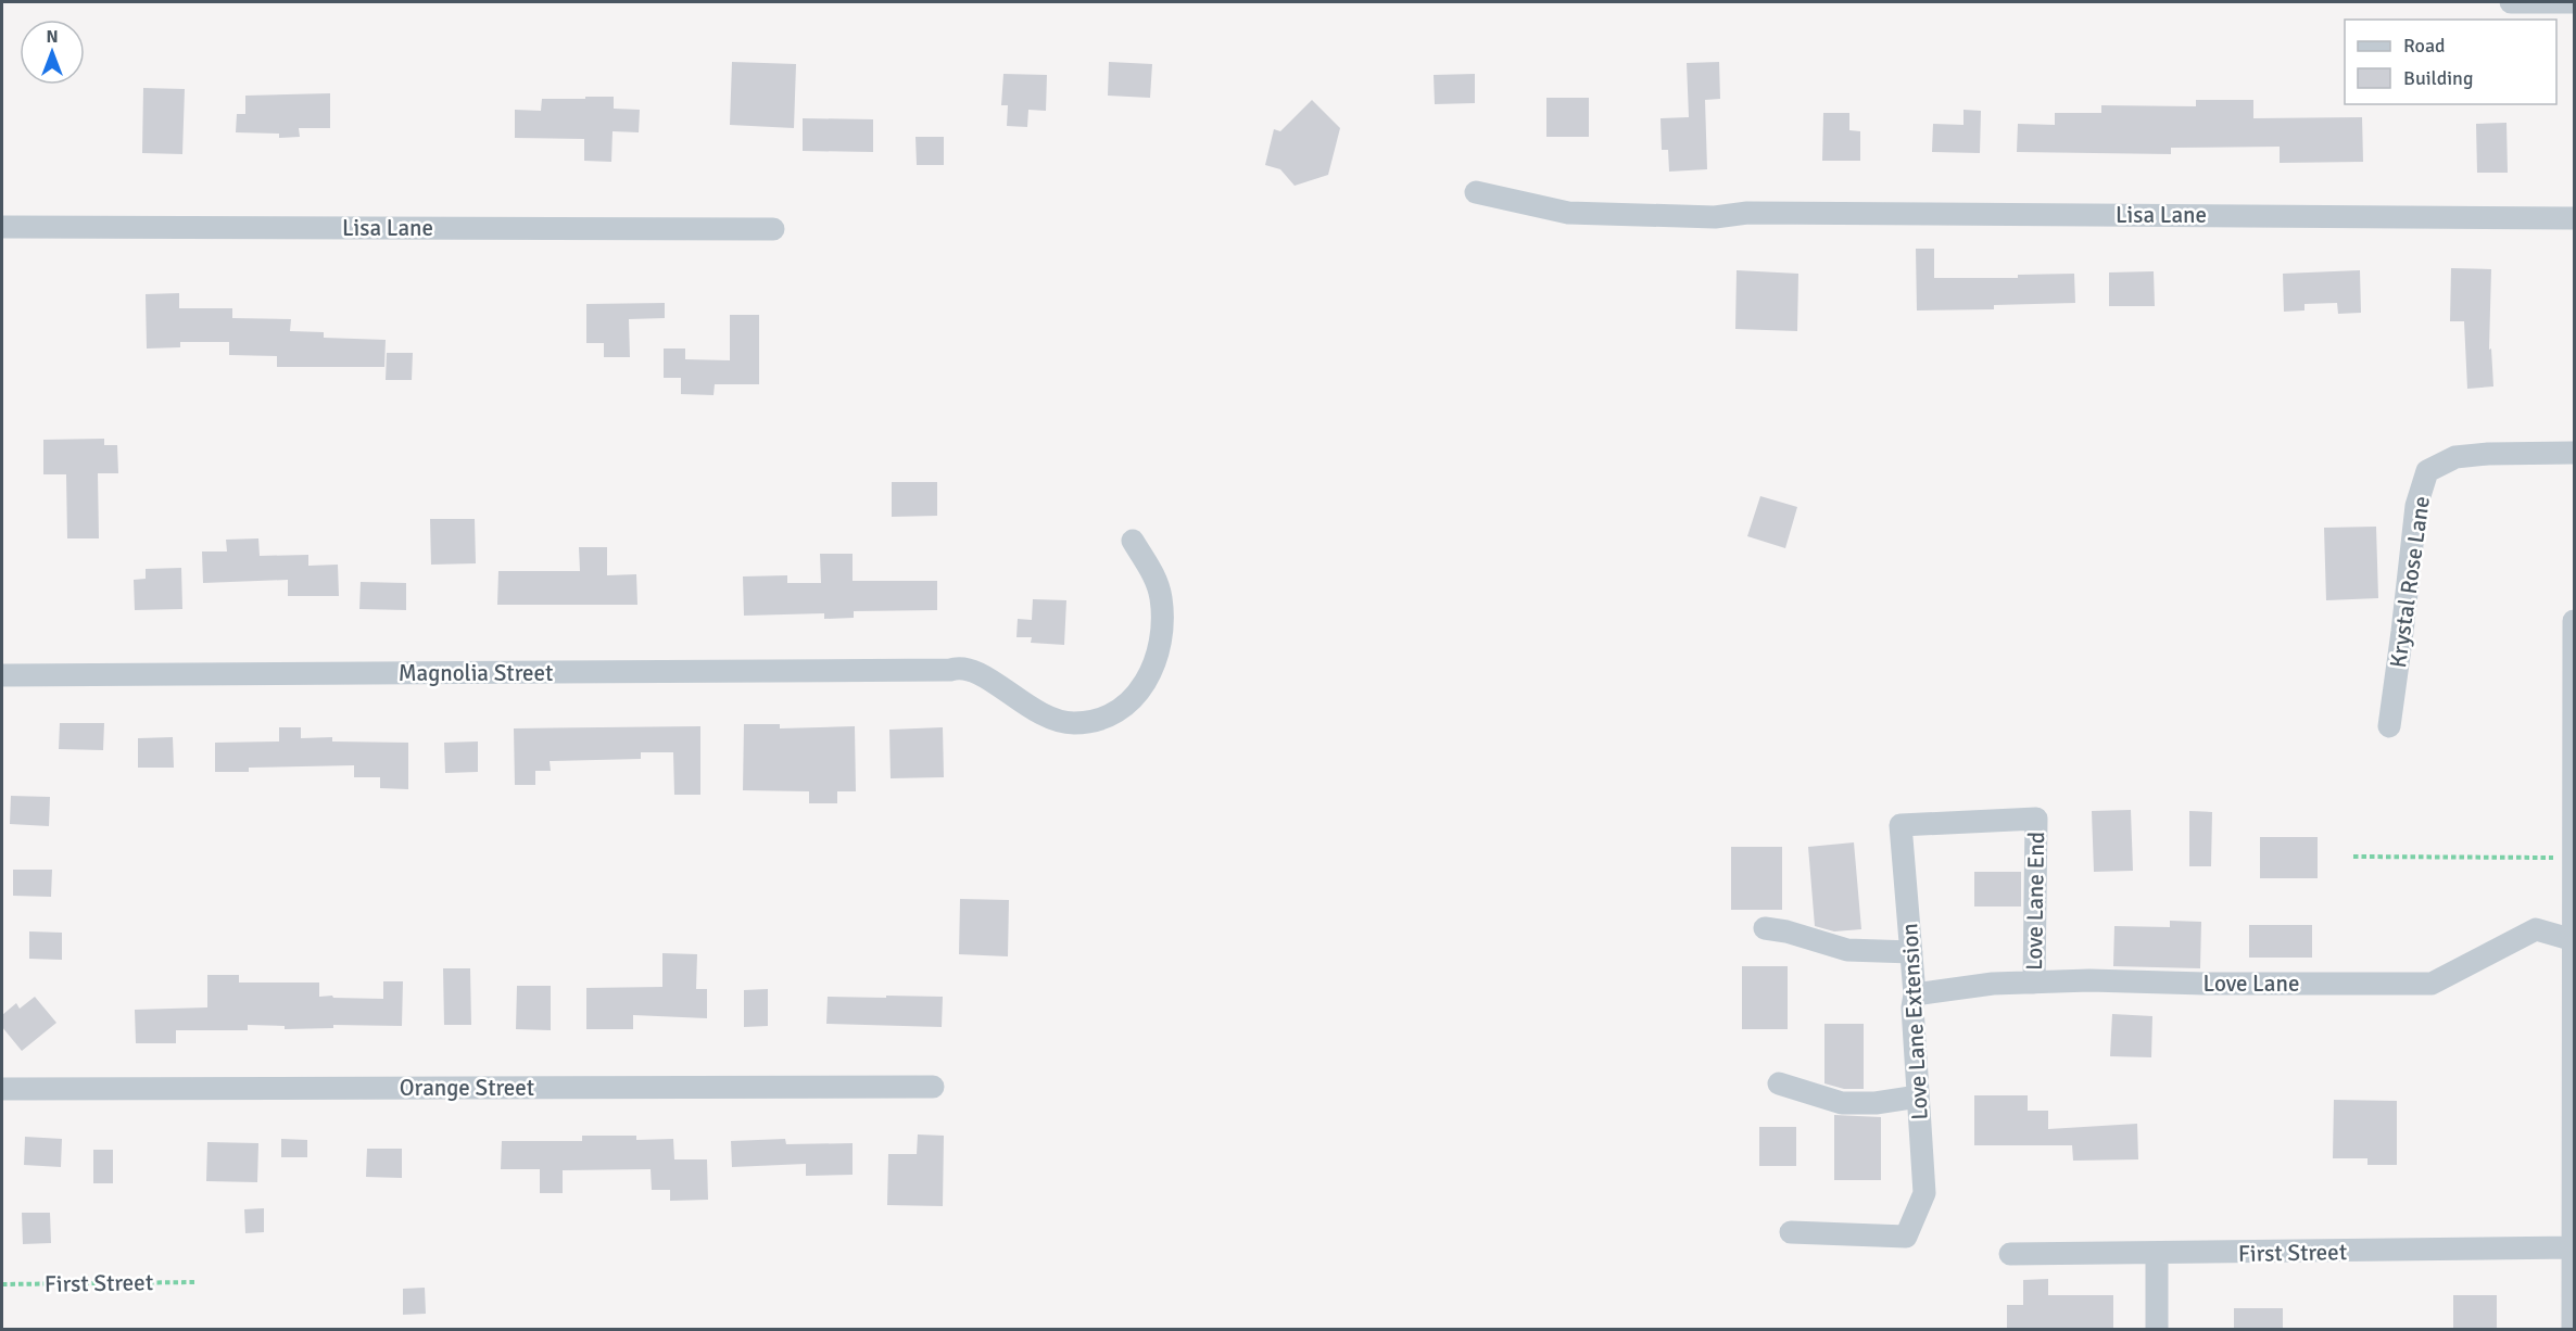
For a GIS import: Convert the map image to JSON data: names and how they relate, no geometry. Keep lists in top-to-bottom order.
{
  "streets": {
    "street": [
      "Lisa Lane",
      "Krystal Rose Lane",
      "Magnolia Street",
      "Love Lane End",
      "Love Lane",
      "Love Lane Extension",
      "Orange Street",
      "First Street"
    ]
  },
  "crossings": [
    ["Love Lane End", "Love Lane"],
    ["Love Lane End", "Love Lane Extension"],
    ["Love Lane", "Love Lane Extension"]
  ],
  "legend": ["Road", "Building"],
  "north": "top"
}
